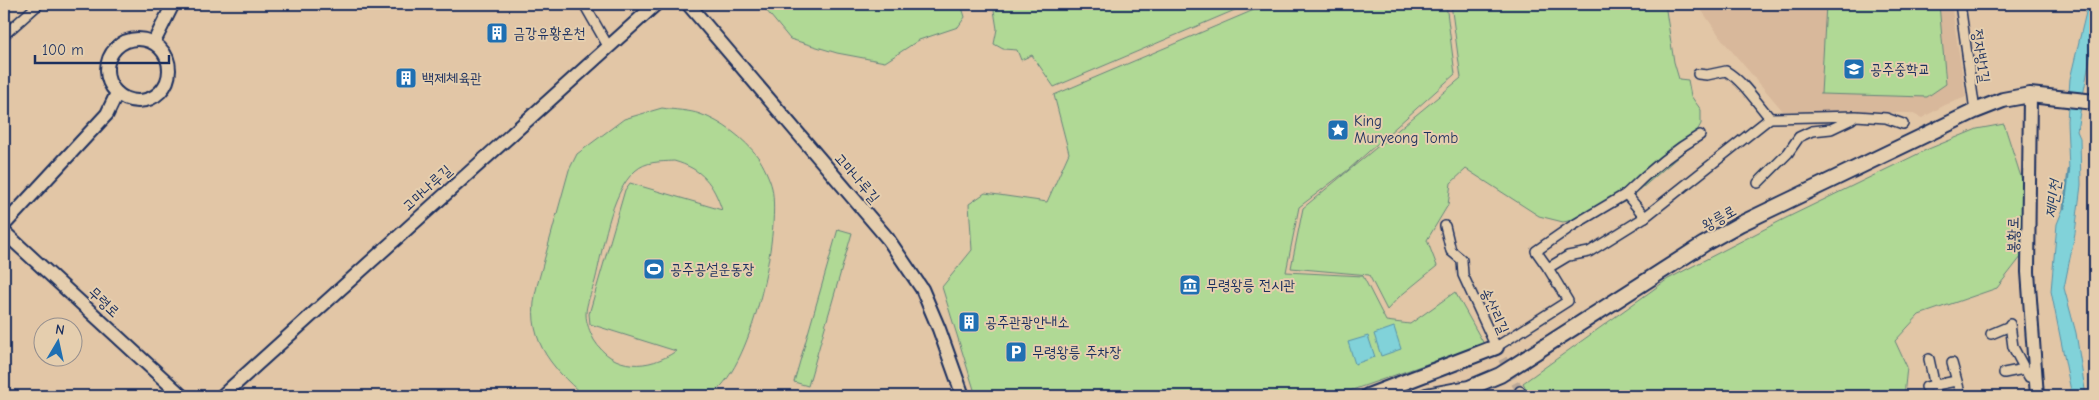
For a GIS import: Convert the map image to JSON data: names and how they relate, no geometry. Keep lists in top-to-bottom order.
{
  "streets": {
    "main road": [
      "고마나루길",
      "왕릉로",
      "봉황로",
      "무령로"
    ],
    "street": ["정자방1길", "송산리길"]
  },
  "crossings": [
    ["정자방1길", "왕릉로"],
    ["왕릉로", "봉황로"]
  ],
  "water": ["제민천"],
  "places": {
    "building": ["금강유황온천", "백제체육관", "공주관광안내소"],
    "school or university": ["공주중학교"],
    "place": ["King Muryeong Tomb"],
    "sports": ["공주공설운동장"],
    "museum": ["무령왕릉 전시관"],
    "parking": ["무령왕릉 주차장"]
  },
  "scale_bar": "100 m",
  "north": "top"
}
